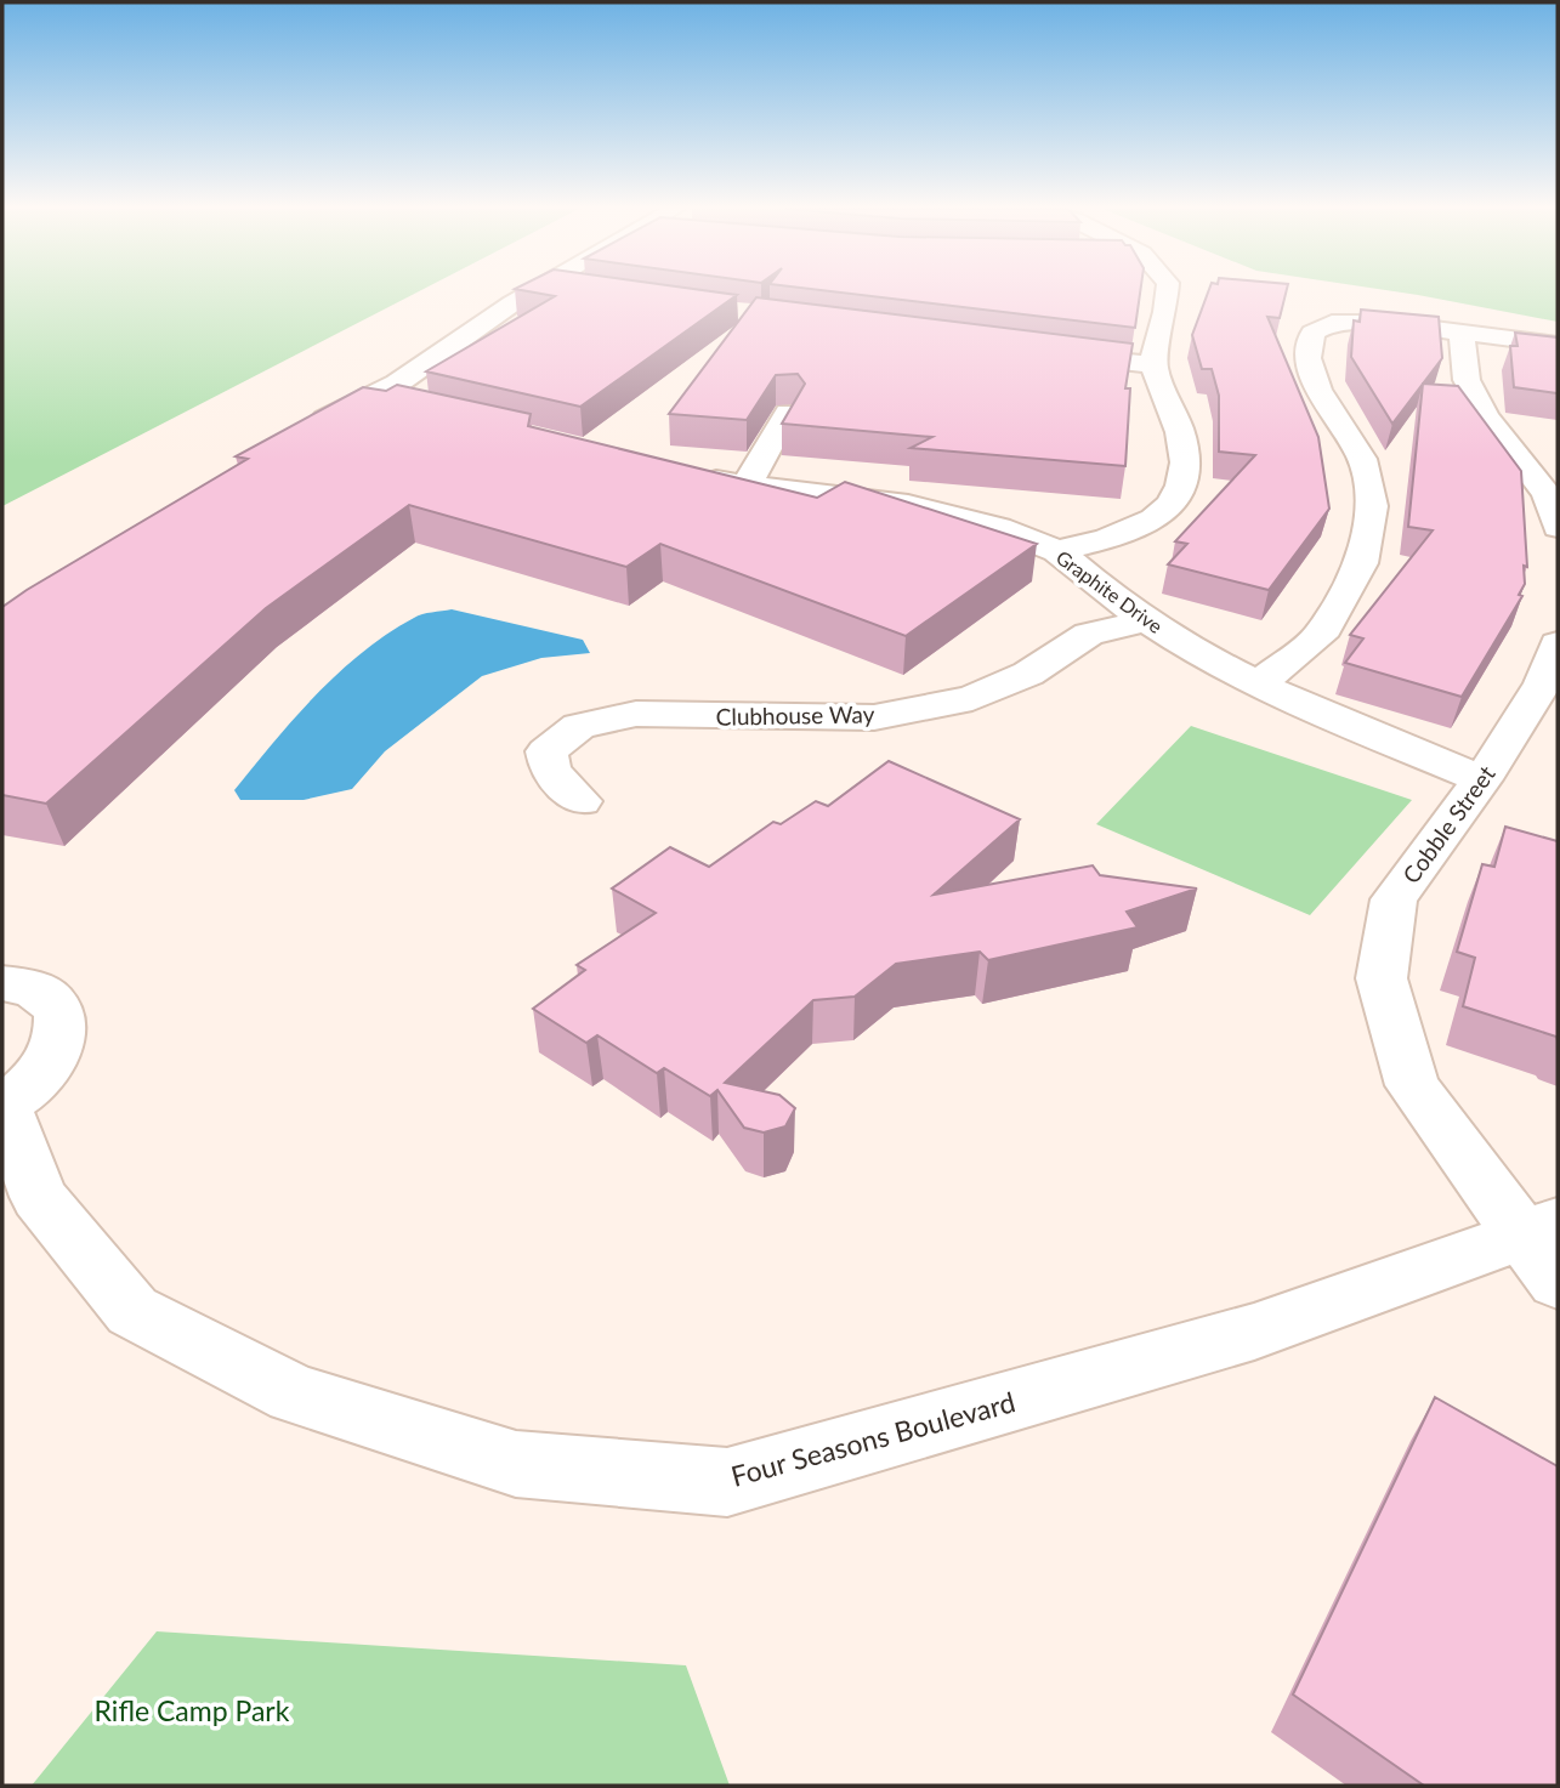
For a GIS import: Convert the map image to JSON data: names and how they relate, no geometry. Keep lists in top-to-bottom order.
{
  "streets": {
    "street": [
      "Graphite Drive",
      "Clubhouse Way",
      "Cobble Street",
      "Four Seasons Boulevard"
    ]
  },
  "crossings": [
    ["Graphite Drive", "Clubhouse Way"],
    ["Graphite Drive", "Cobble Street"],
    ["Cobble Street", "Four Seasons Boulevard"]
  ],
  "parks": ["Rifle Camp Park"]
}
